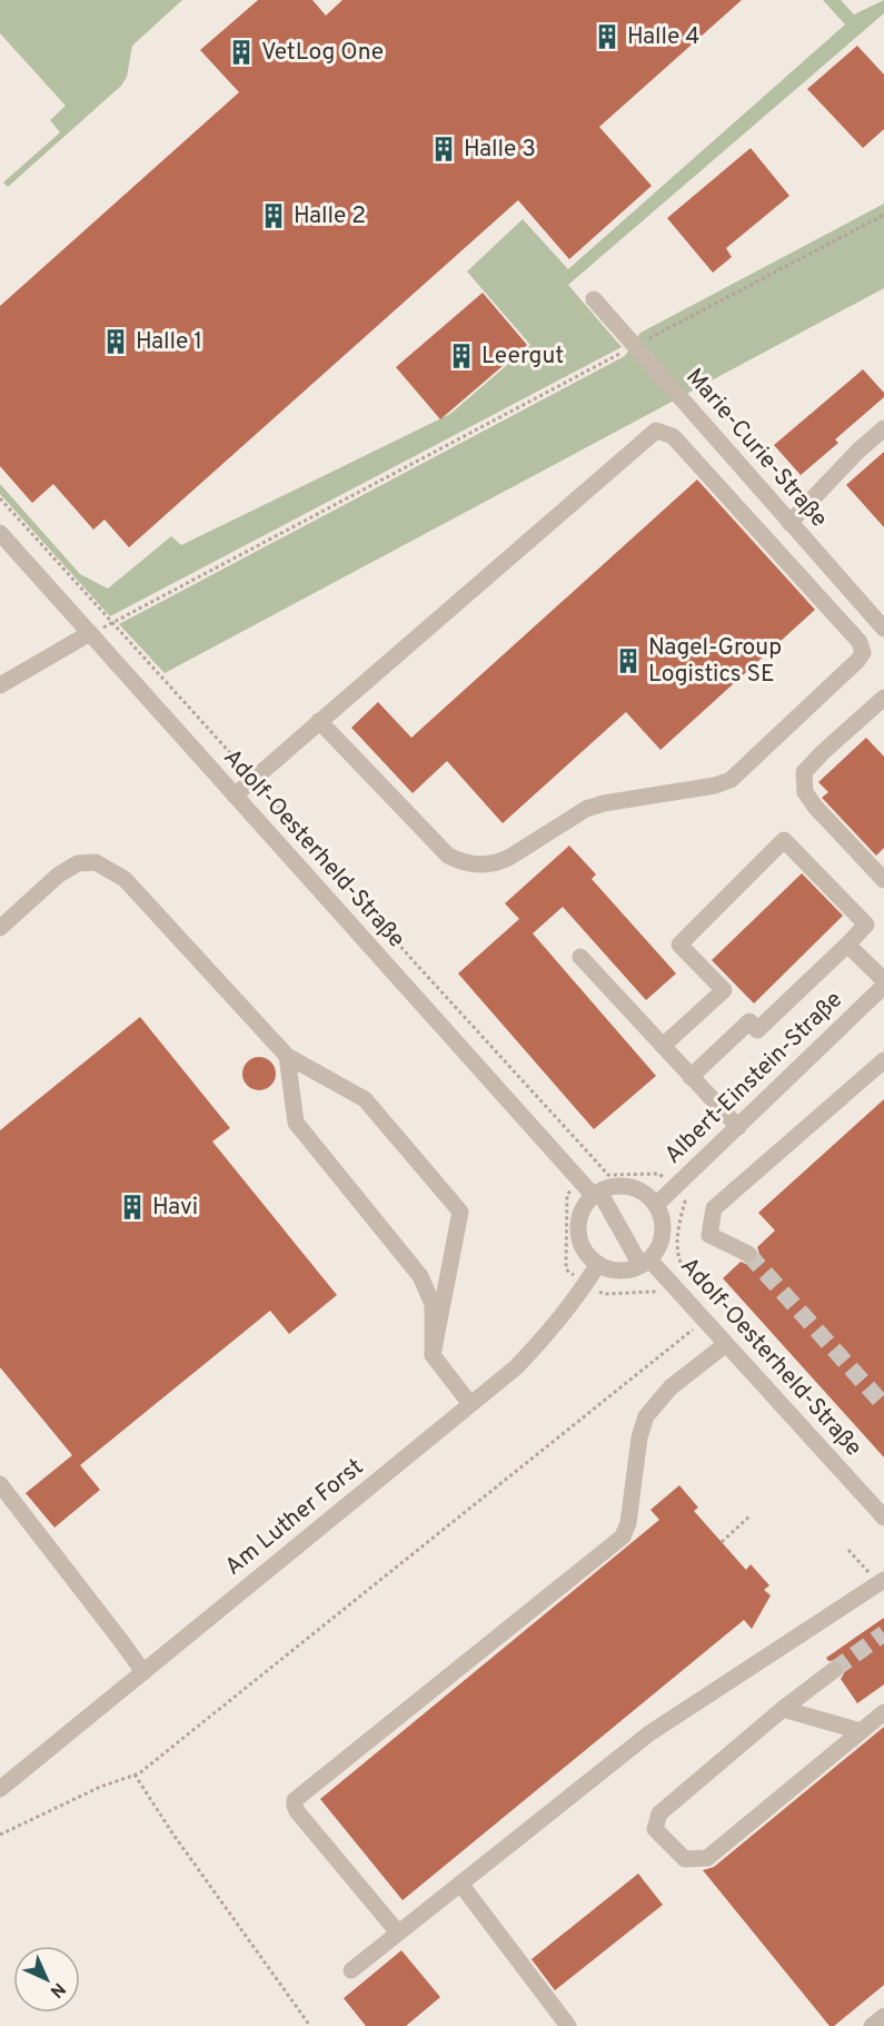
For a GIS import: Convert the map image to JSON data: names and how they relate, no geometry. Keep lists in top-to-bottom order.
{
  "streets": {
    "street": [
      "Marie-Curie-Straße",
      "Adolf-Oesterheld-Straße",
      "Albert-Einstein-Straße",
      "Am Luther Forst"
    ]
  },
  "places": {
    "building": [
      "Halle 4",
      "VetLog One",
      "Halle 3",
      "Halle 2",
      "Halle 1",
      "Leergut",
      "Nagel-Group Logistics SE",
      "Havi"
    ]
  },
  "north": "bottom right"
}
